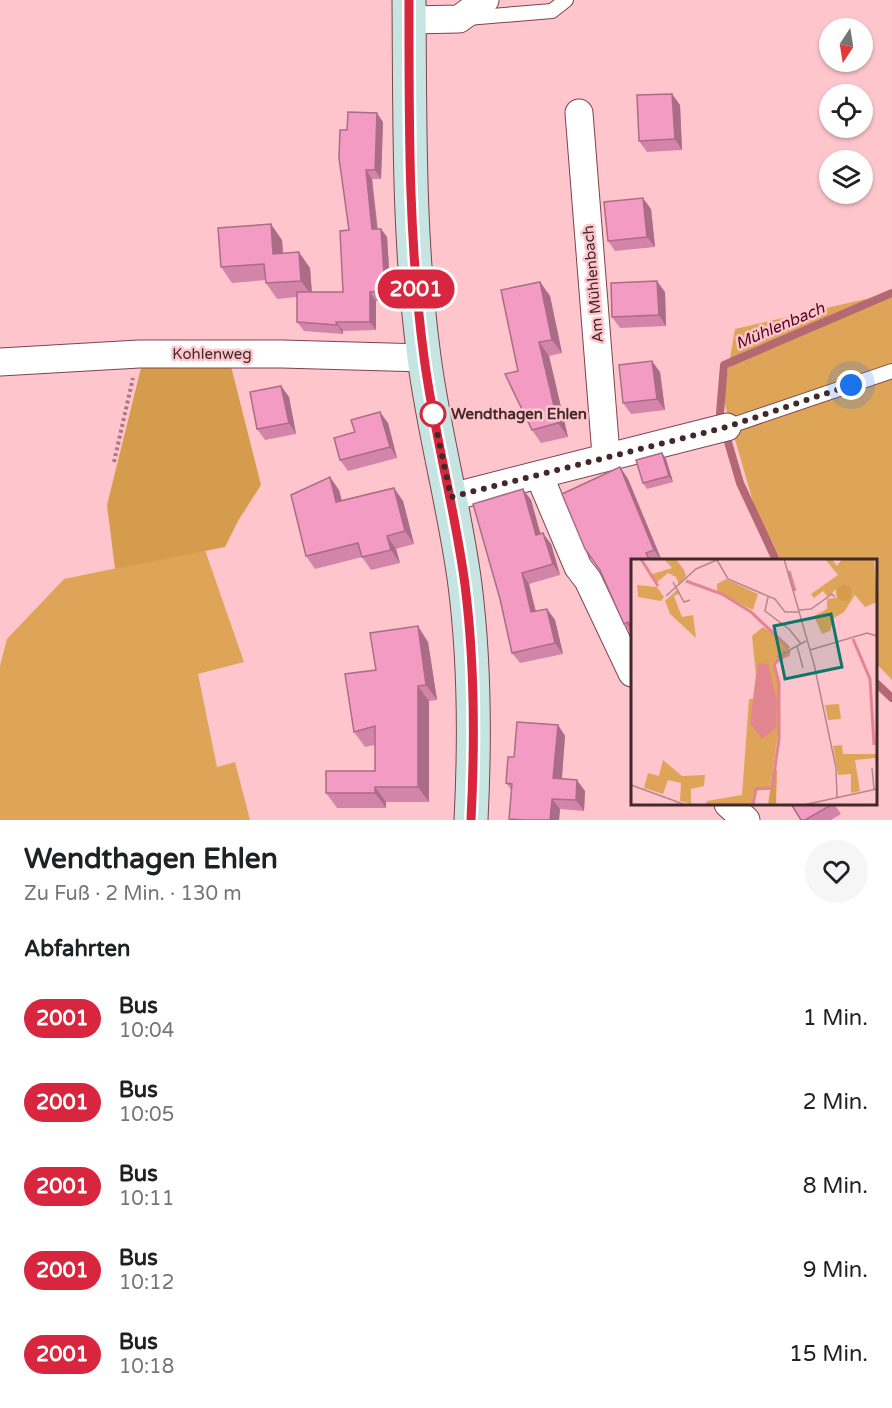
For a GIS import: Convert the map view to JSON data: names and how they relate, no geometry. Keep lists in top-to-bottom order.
{
  "streets": {
    "street": ["Am Mühlenbach", "Kohlenweg"]
  },
  "water": ["Mühlenbach"],
  "places": ["Wendthagen Ehlen"],
  "lines": ["bus line 2001"],
  "north": "bottom",
  "page": {
    "on_map": "2001",
    "heading": [
      ["Wendthagen Ehlen", "Zu Fuß · 2 Min. · 130 m"],
      "Abfahrten"
    ],
    "list": [
      {
        "mark": "2001",
        "name": "Bus",
        "note": "10:04",
        "value": "1 Min."
      },
      {
        "mark": "2001",
        "name": "Bus",
        "note": "10:05",
        "value": "2 Min."
      },
      {
        "mark": "2001",
        "name": "Bus",
        "note": "10:11",
        "value": "8 Min."
      },
      {
        "mark": "2001",
        "name": "Bus",
        "note": "10:12",
        "value": "9 Min."
      },
      {
        "mark": "2001",
        "name": "Bus",
        "note": "10:18",
        "value": "15 Min."
      }
    ]
  }
}
